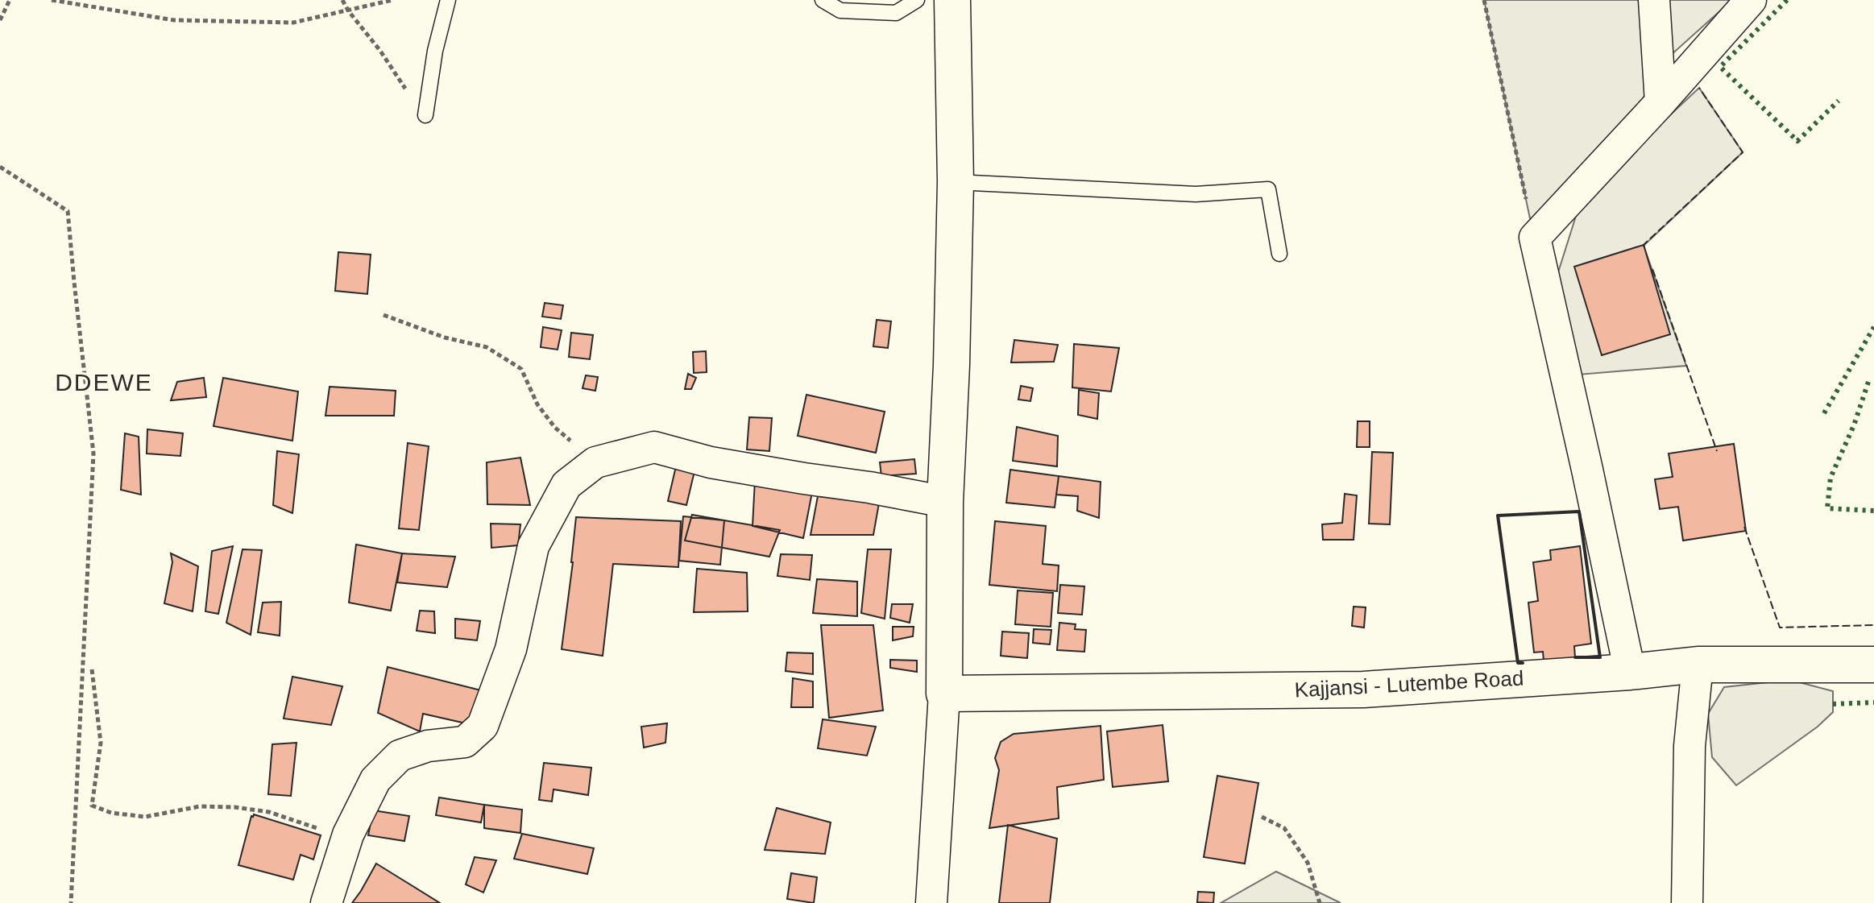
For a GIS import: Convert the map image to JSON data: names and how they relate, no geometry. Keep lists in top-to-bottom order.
{
  "streets": {
    "street": ["Kajjansi - Lutembe Road"]
  },
  "districts": ["DDEWE"]
}
